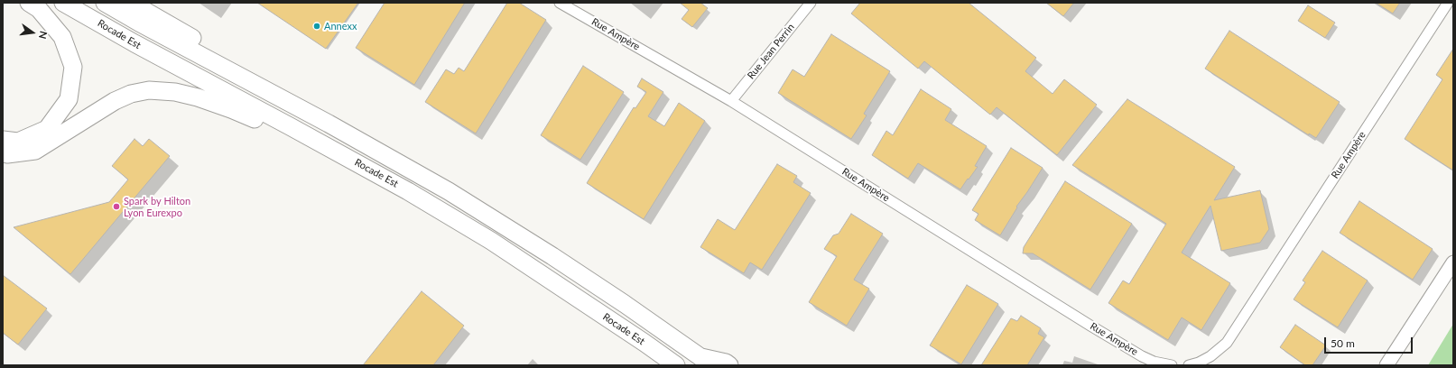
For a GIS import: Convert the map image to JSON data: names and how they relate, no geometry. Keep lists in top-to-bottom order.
{
  "streets": {
    "highway": ["Rocade Est"],
    "street": ["Rue Ampère", "Rue Jean Perrin"]
  },
  "crossings": [
    ["Rue Ampère", "Rue Jean Perrin"]
  ],
  "places": ["Annexx", "Spark by Hilton Lyon Eurexpo"],
  "scale_bar": "50 m",
  "north": "right"
}
